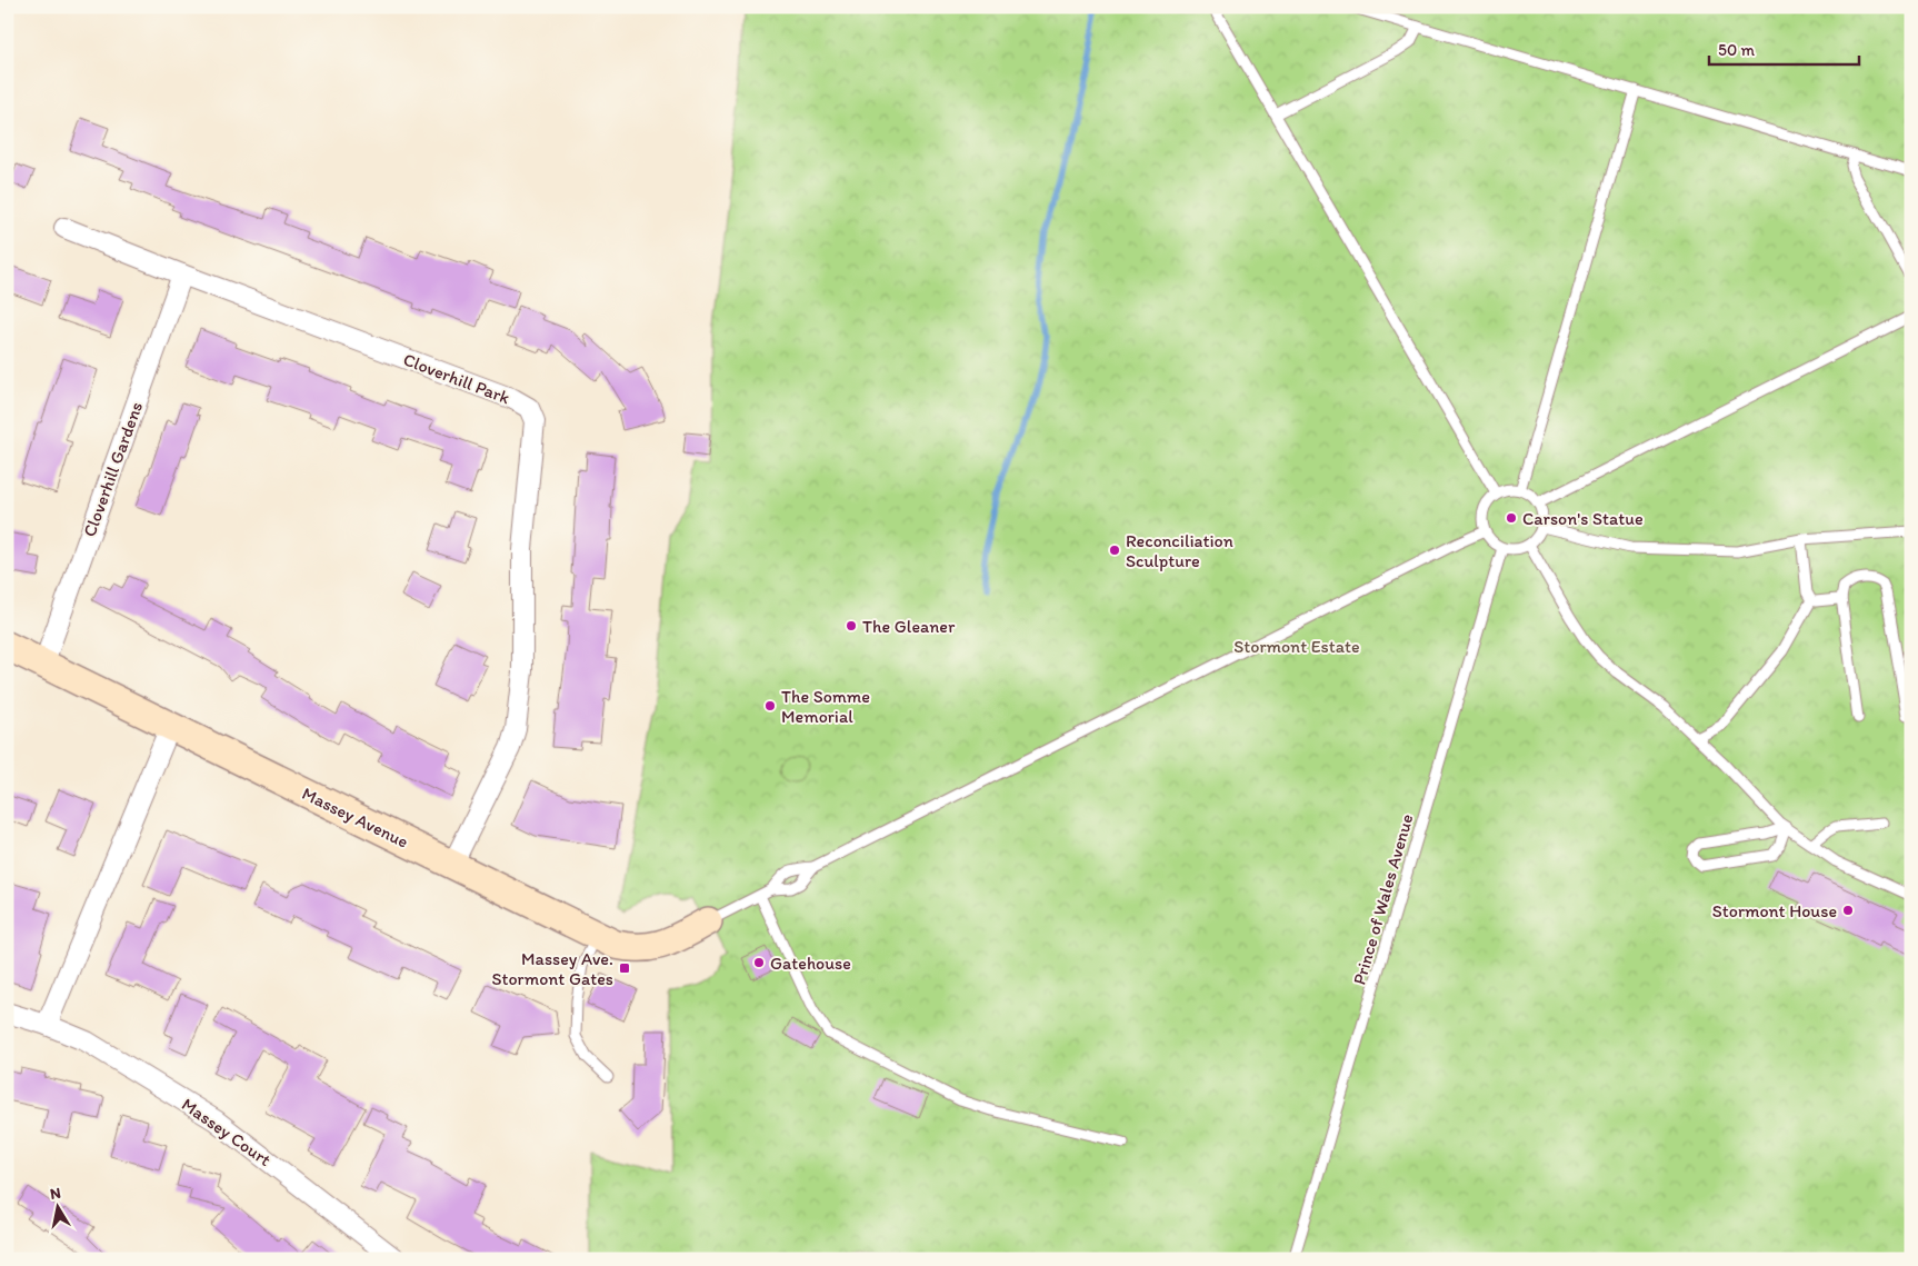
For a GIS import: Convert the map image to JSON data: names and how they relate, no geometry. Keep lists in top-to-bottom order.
{
  "streets": {
    "street": [
      "Cloverhill Park",
      "Cloverhill Gardens",
      "Massey Avenue",
      "Massey Court"
    ],
    "lane": ["Prince of Wales Avenue"]
  },
  "crossings": [
    ["Cloverhill Park", "Cloverhill Gardens"],
    ["Cloverhill Park", "Massey Avenue"],
    ["Cloverhill Gardens", "Massey Avenue"]
  ],
  "parks": ["Stormont Estate"],
  "places": {
    "other": [
      "Carson's Statue",
      "Reconciliation Sculpture",
      "The Gleaner",
      "The Somme Memorial",
      "Stormont House",
      "Gatehouse"
    ],
    "transit": ["Massey Ave. Stormont Gates"]
  },
  "scale_bar": "50 m",
  "north": "top"
}
